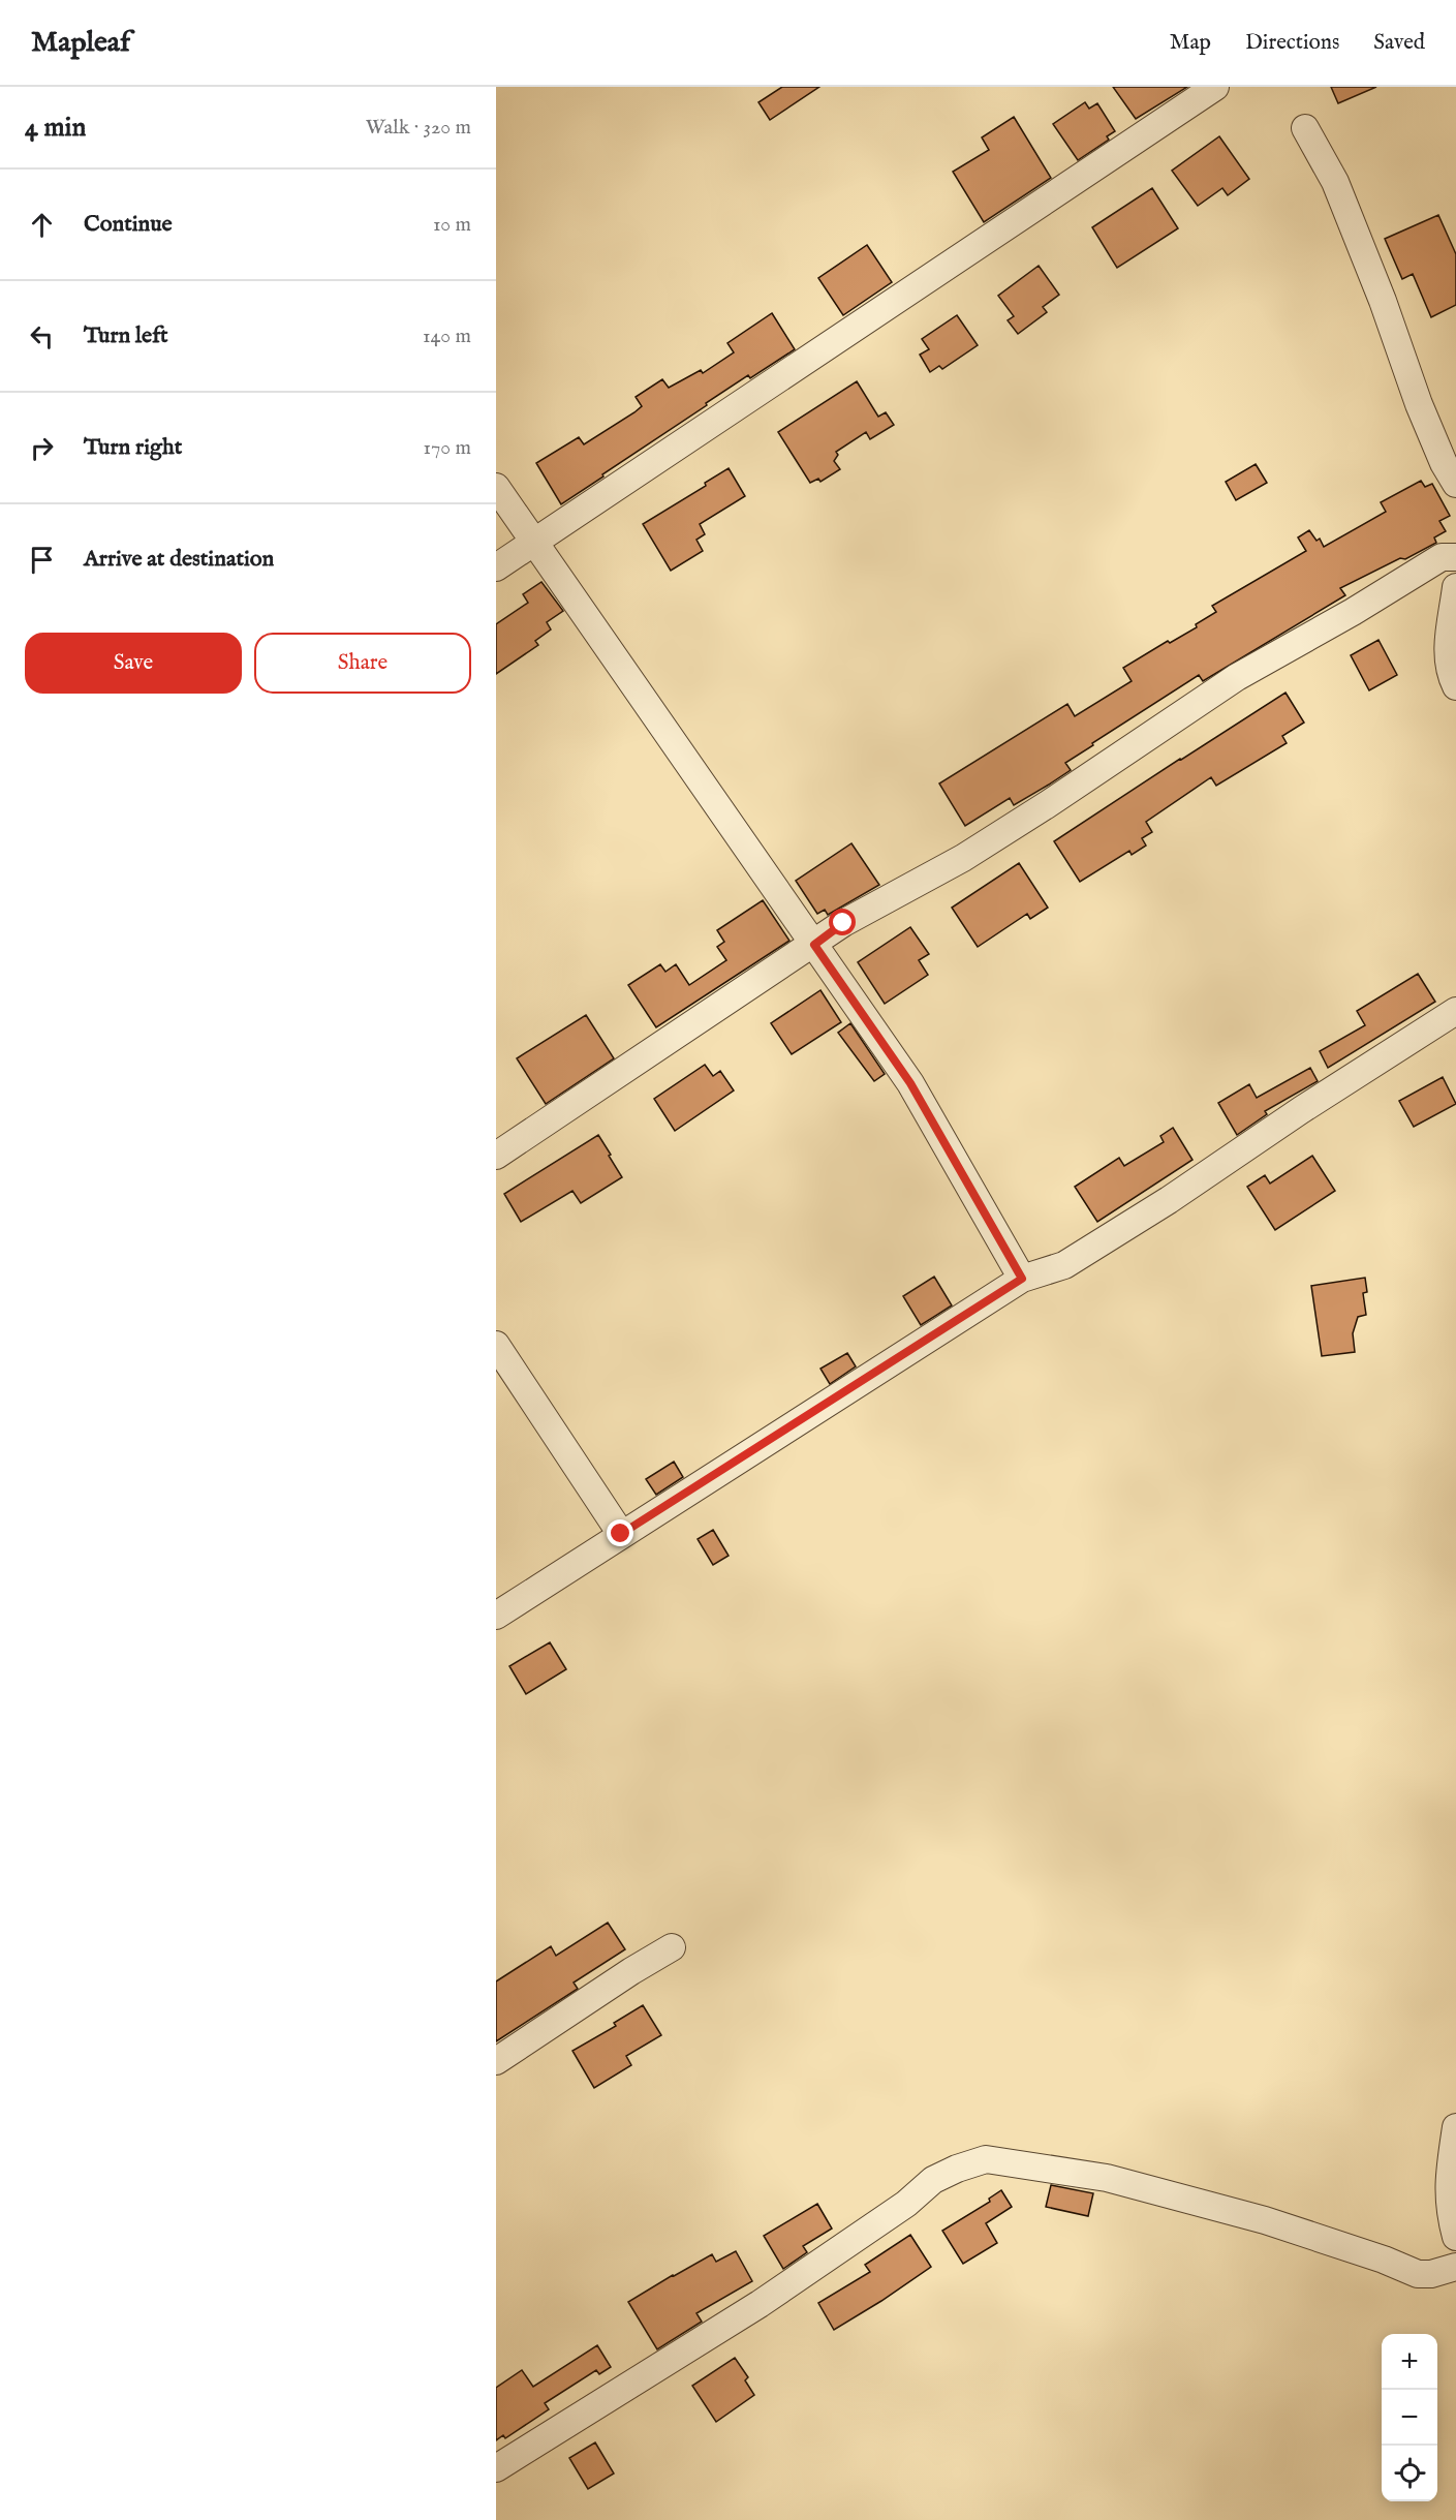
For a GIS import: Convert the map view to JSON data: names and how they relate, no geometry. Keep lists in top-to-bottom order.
{
  "page": {
    "header": "Mapleaf",
    "nav": ["Map", "Directions", "Saved"],
    "heading": ["4 min", "Walk · 320 m"],
    "list": [
      ["Continue", "10 m"],
      ["Turn left", "140 m"],
      ["Turn right", "170 m"],
      "Arrive at destination"
    ],
    "buttons": ["Save", "Share"],
    "map_buttons": ["+", "−"]
  }
}
